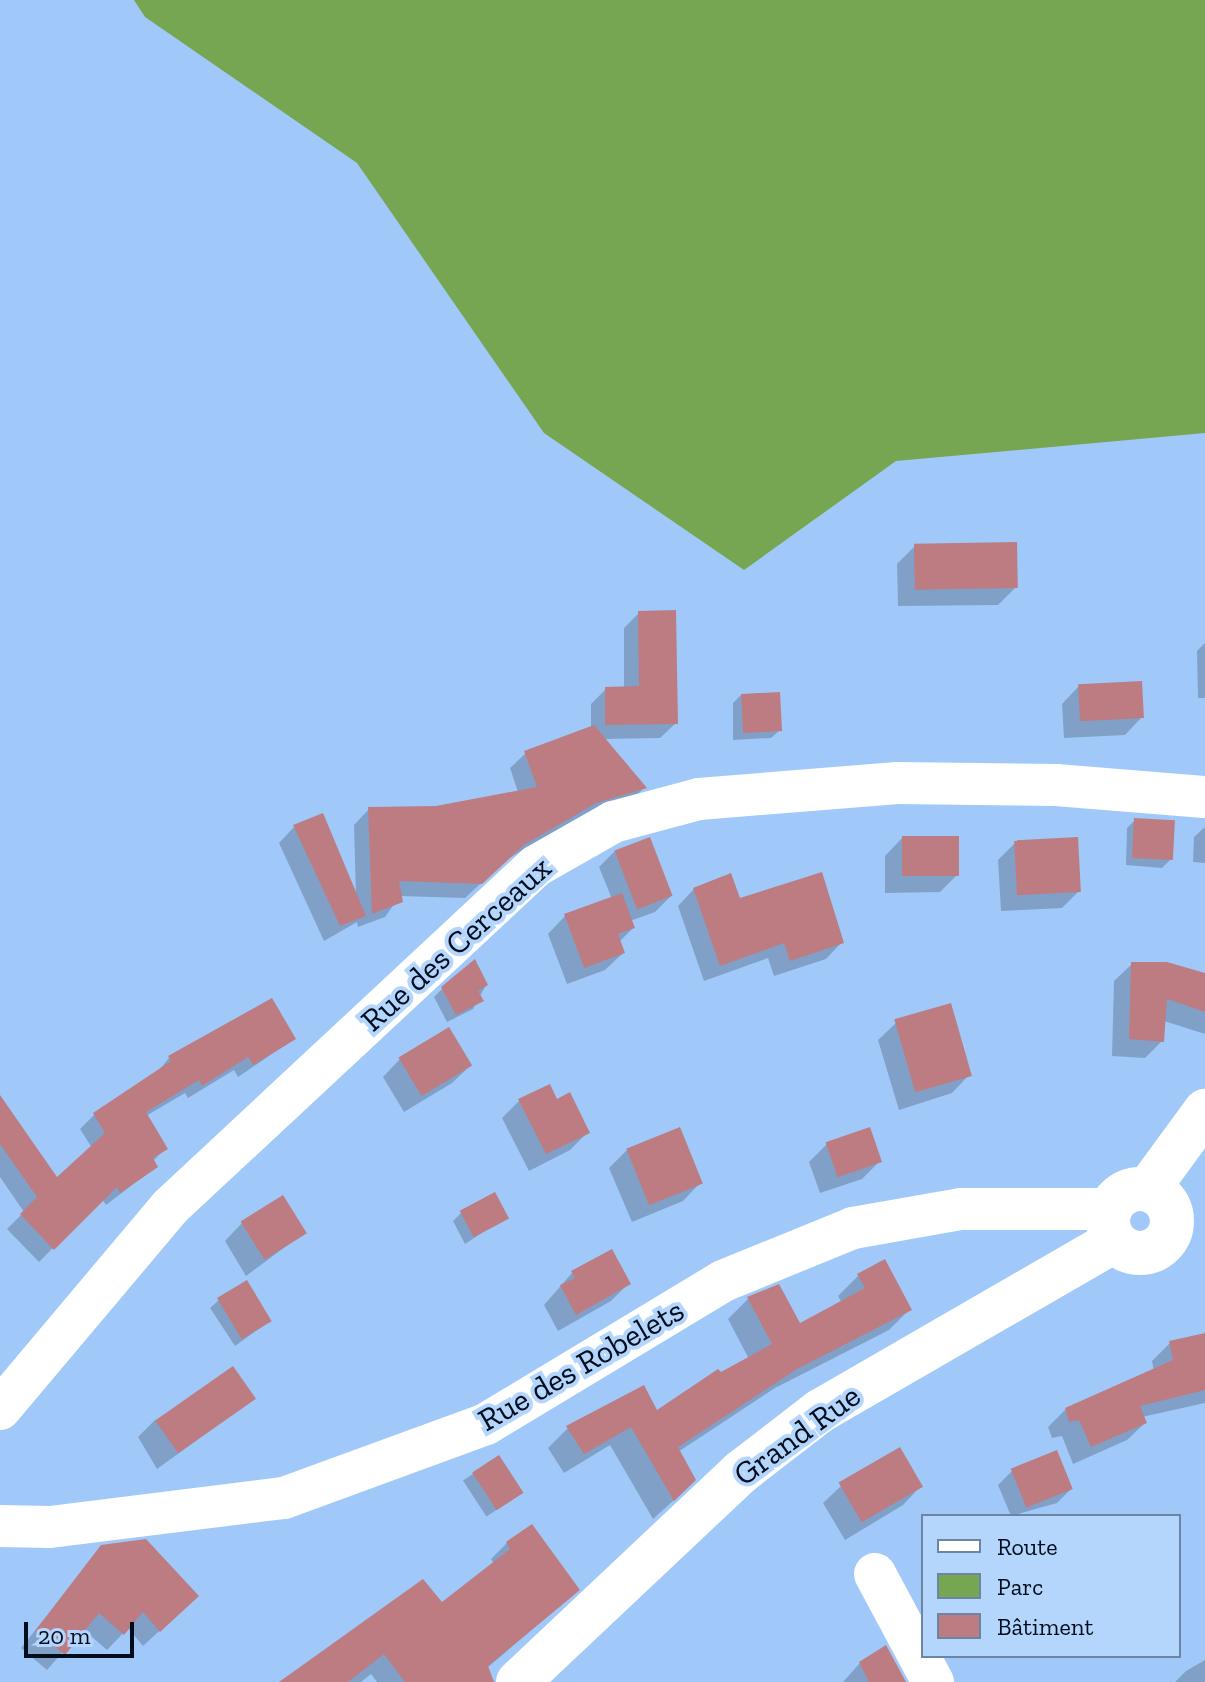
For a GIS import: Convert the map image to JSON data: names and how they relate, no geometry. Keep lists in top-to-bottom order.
{
  "streets": {
    "street": ["Rue des Cerceaux", "Rue des Robelets", "Grand Rue"]
  },
  "crossings": [
    ["Rue des Robelets", "Grand Rue"]
  ],
  "legend": ["Route", "Parc", "Bâtiment"],
  "scale_bar": "20 m"
}
